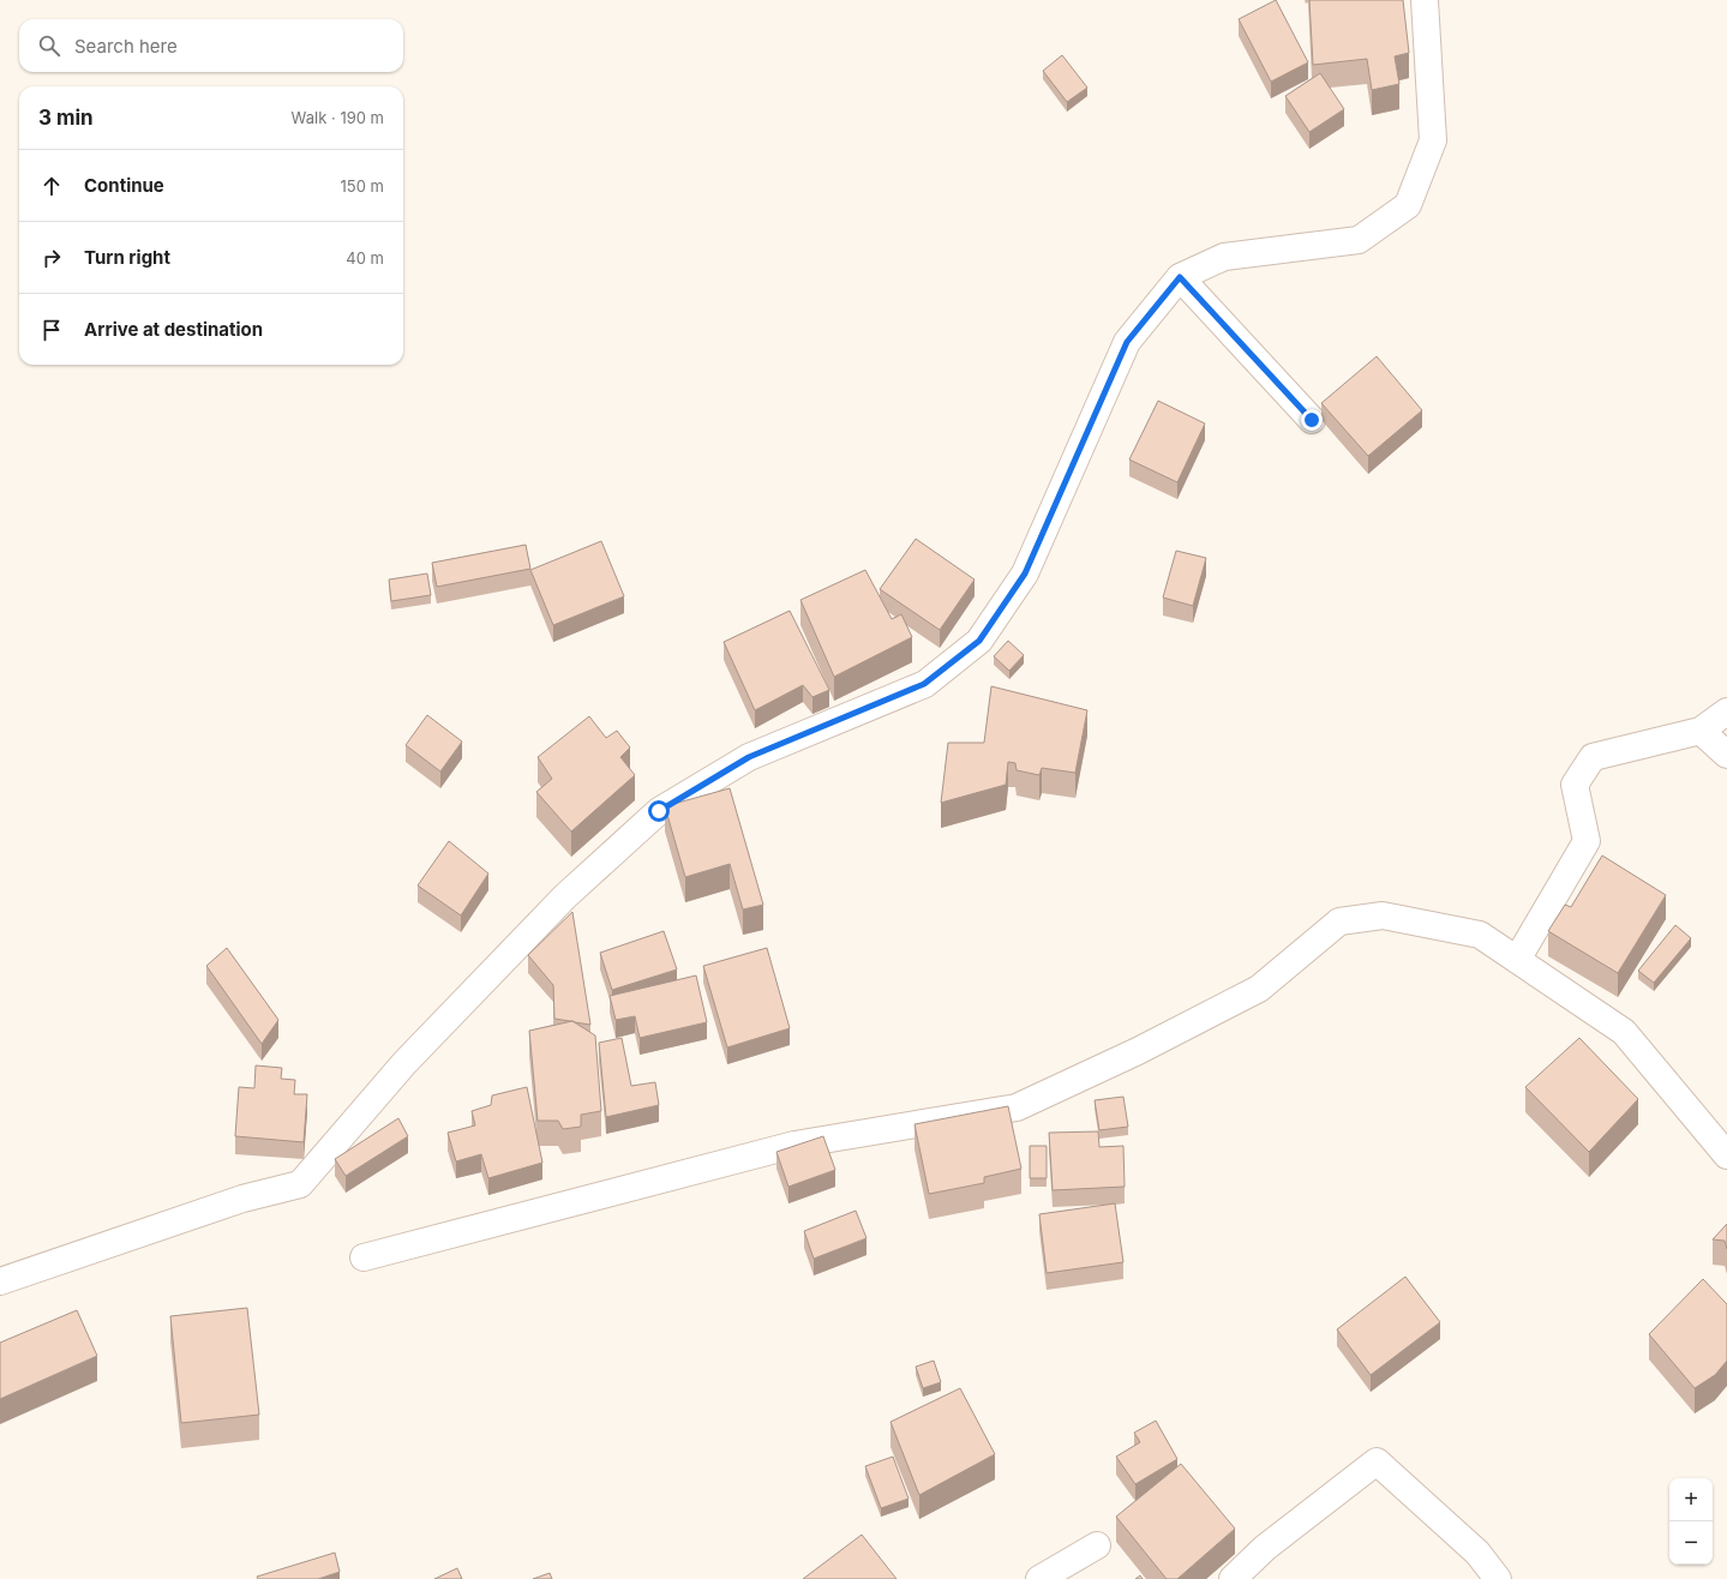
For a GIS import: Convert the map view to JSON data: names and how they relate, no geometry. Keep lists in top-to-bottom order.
{
  "page": {
    "search": "Search here",
    "heading": ["3 min", "Walk · 190 m"],
    "list": [
      ["Continue", "150 m"],
      ["Turn right", "40 m"],
      "Arrive at destination"
    ],
    "map_buttons": ["+", "−"]
  }
}
